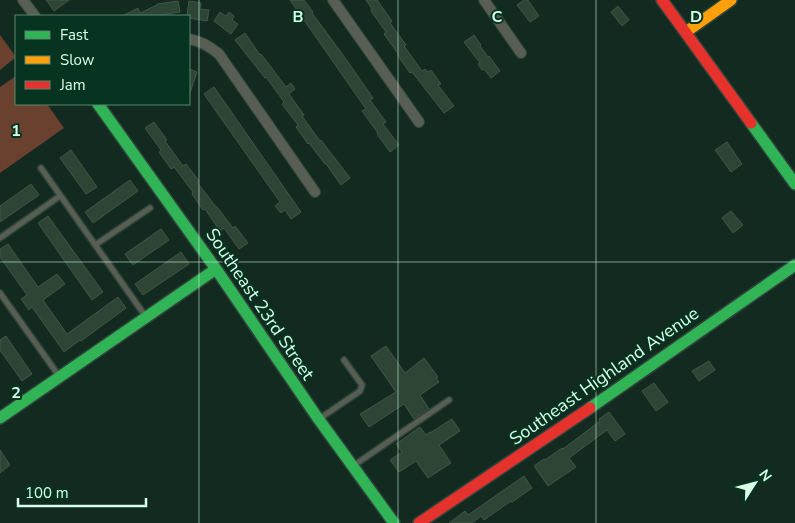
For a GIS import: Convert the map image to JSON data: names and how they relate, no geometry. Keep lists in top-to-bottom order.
{
  "streets": {
    "street": ["Southeast 23rd Street", "Southeast Highland Avenue"]
  },
  "legend": ["Fast", "Slow", "Jam"],
  "scale_bar": "100 m",
  "north": "top right",
  "grid": {
    "columns": ["B", "C", "D"],
    "rows": ["1", "2"]
  }
}
